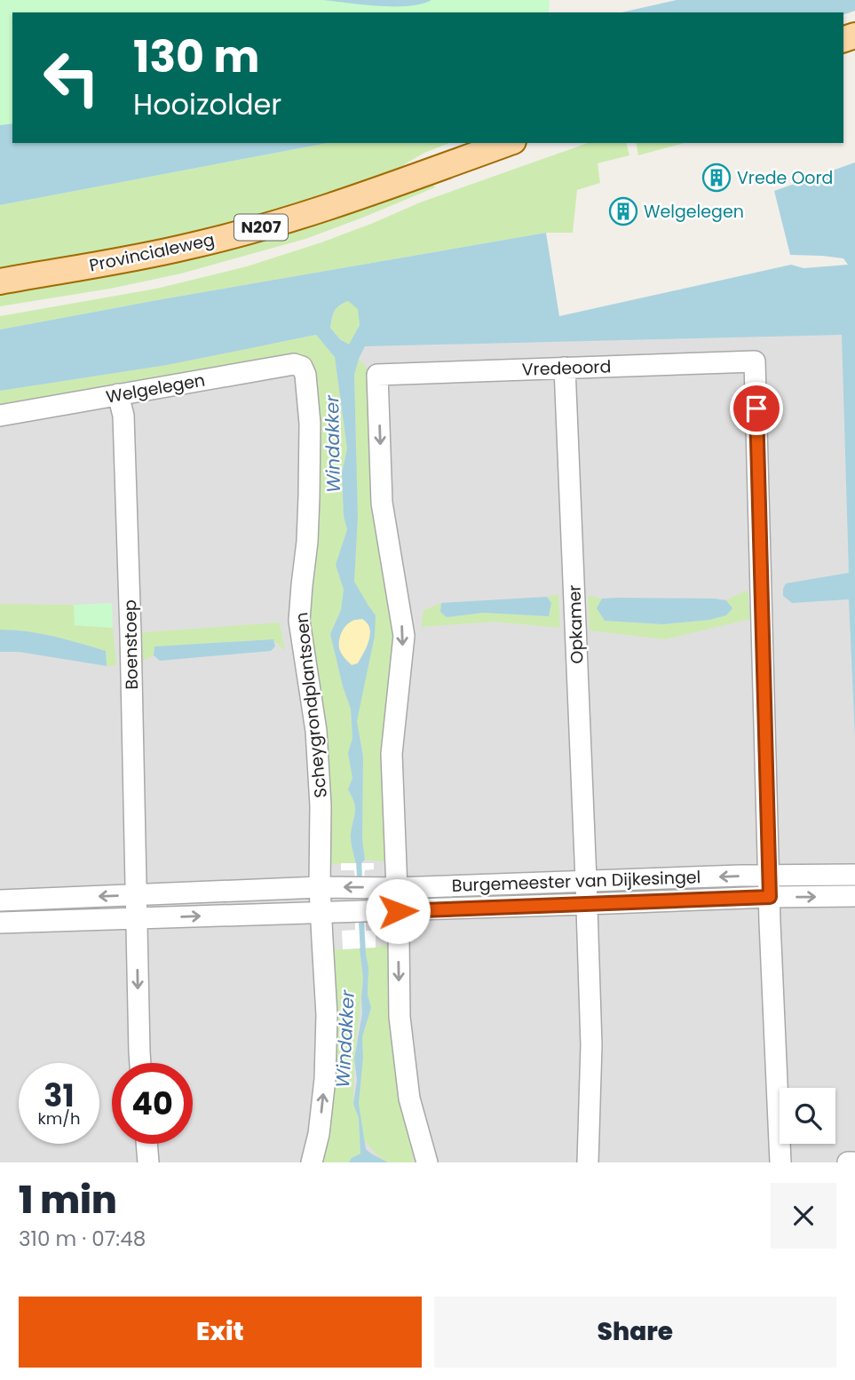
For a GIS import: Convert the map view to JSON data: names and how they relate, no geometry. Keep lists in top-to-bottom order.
{
  "streets": {
    "main road": ["N207", "Provincialeweg"],
    "street": [
      "Vredeoord",
      "Welgelegen",
      "Opkamer",
      "Boenstoep",
      "Scheygrondplantsoen",
      "Burgemeester van Dijkesingel"
    ]
  },
  "crossings": [
    ["Vredeoord", "Opkamer"],
    ["Vredeoord", "Burgemeester van Dijkesingel"],
    ["Welgelegen", "Boenstoep"],
    ["Welgelegen", "Scheygrondplantsoen"],
    ["Opkamer", "Burgemeester van Dijkesingel"],
    ["Boenstoep", "Burgemeester van Dijkesingel"],
    ["Scheygrondplantsoen", "Burgemeester van Dijkesingel"]
  ],
  "water": ["Windakker"],
  "places": {
    "building": ["Vrede Oord", "Welgelegen"]
  },
  "page": {
    "turn": ["130 m", "Hooizolder"],
    "speed": "31 km/h",
    "limit": "40",
    "heading": ["1 min", "310 m · 07:48"],
    "buttons": ["Exit", "Share"]
  }
}
